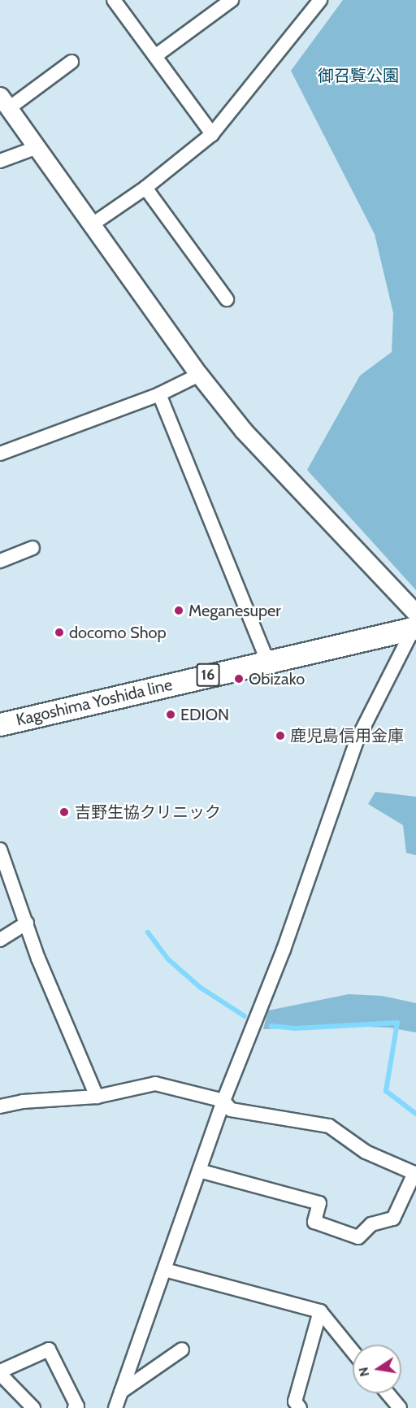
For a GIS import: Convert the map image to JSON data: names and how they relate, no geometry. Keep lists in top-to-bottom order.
{
  "streets": {
    "main road": ["16", "Kagoshima Yoshida line"]
  },
  "parks": ["御召覧公園"],
  "places": [
    "Meganesuper",
    "docomo Shop",
    "Obizako",
    "EDION",
    "鹿児島信用金庫",
    "吉野生協クリニック"
  ],
  "north": "left"
}
